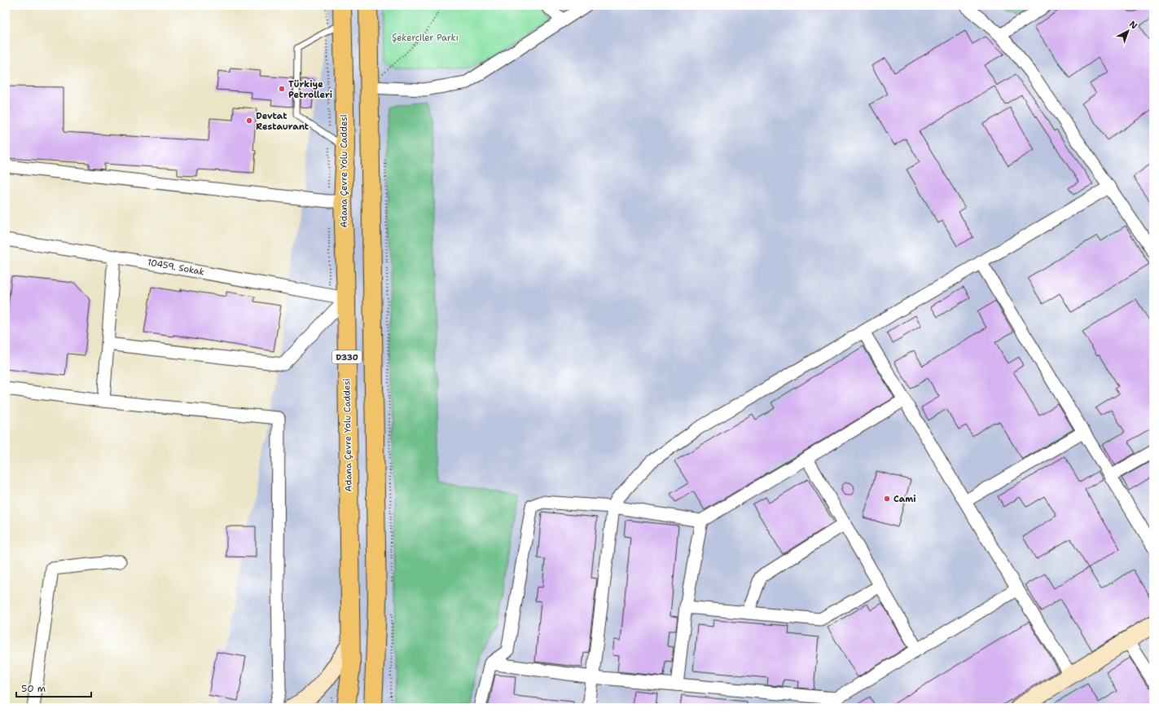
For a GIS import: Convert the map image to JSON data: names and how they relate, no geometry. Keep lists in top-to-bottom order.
{
  "streets": {
    "highway": ["Adana Çevre Yolu Caddesi", "D330"],
    "street": ["10459. Sokak"]
  },
  "crossings": [
    ["Adana Çevre Yolu Caddesi", "10459. Sokak"]
  ],
  "parks": ["Şekerciler Parkı"],
  "places": ["Türkiye Petrolleri", "Devtat Restaurant", "Cami"],
  "scale_bar": "50 m",
  "north": "top right"
}
